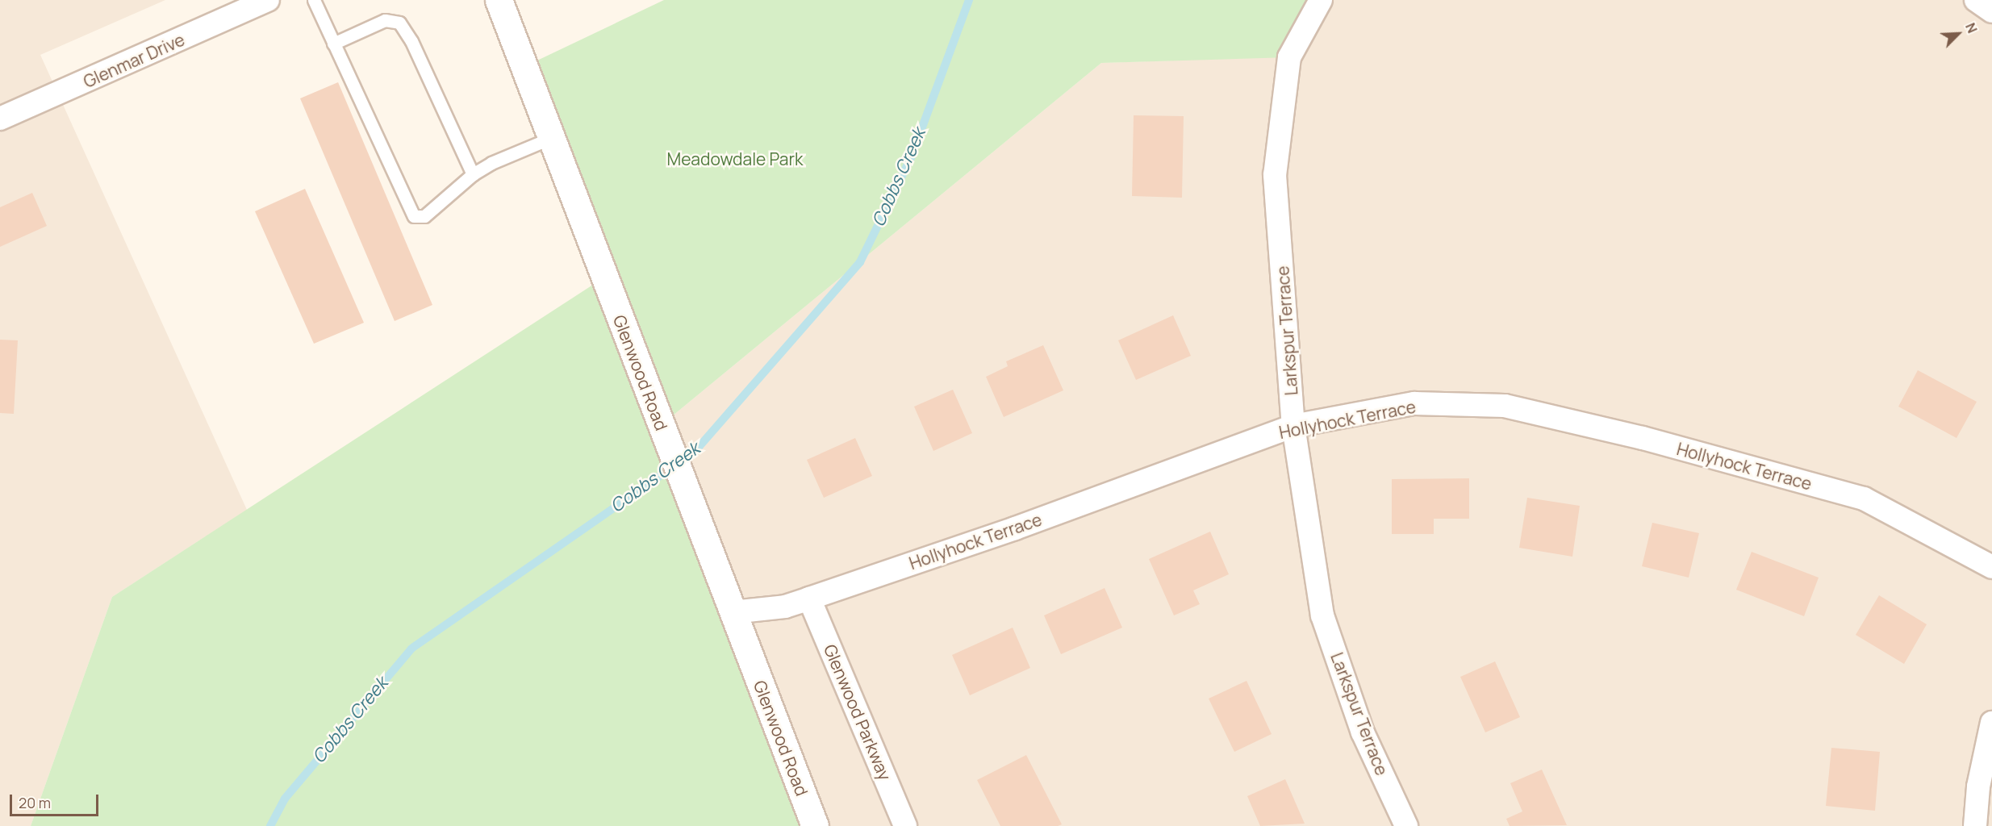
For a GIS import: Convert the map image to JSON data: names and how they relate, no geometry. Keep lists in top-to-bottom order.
{
  "streets": {
    "main road": ["Glenwood Road"],
    "street": [
      "Glenmar Drive",
      "Larkspur Terrace",
      "Hollyhock Terrace",
      "Glenwood Parkway"
    ]
  },
  "crossings": [
    ["Larkspur Terrace", "Hollyhock Terrace"],
    ["Glenwood Road", "Hollyhock Terrace"],
    ["Hollyhock Terrace", "Glenwood Parkway"]
  ],
  "water": ["Cobbs Creek"],
  "parks": ["Meadowdale Park"],
  "scale_bar": "20 m",
  "north": "top right"
}
